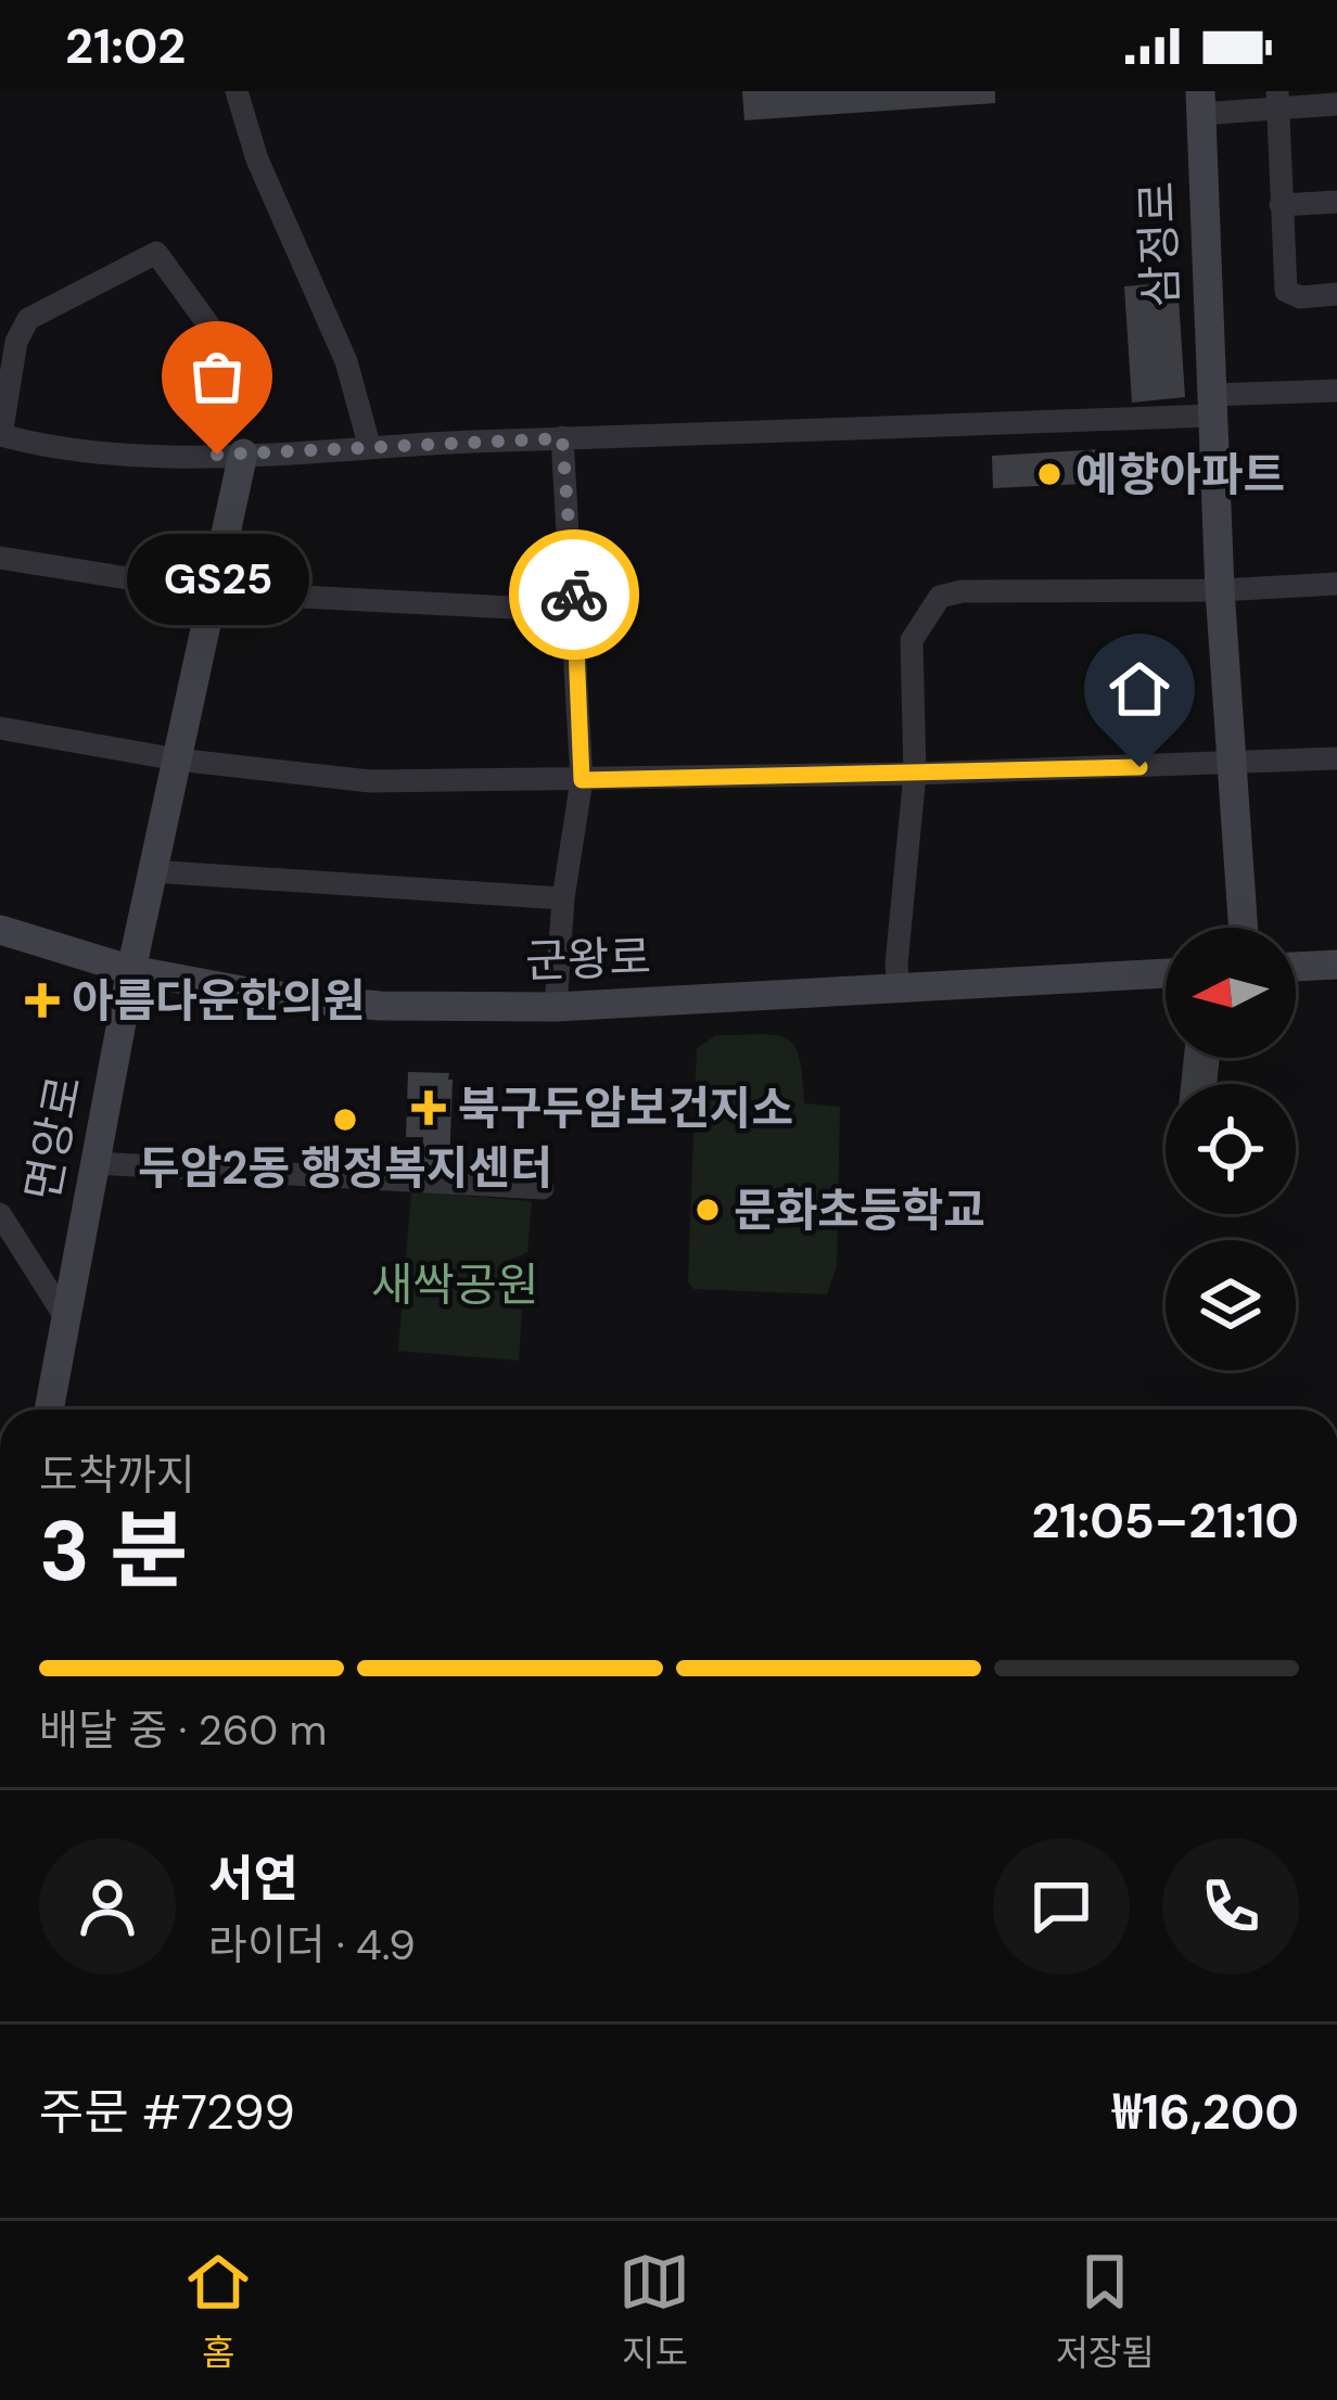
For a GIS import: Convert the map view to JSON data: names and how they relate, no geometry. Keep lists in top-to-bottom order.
{
  "streets": {
    "main road": ["삼정로", "군왕로", "면앙로"]
  },
  "crossings": [
    ["군왕로", "면앙로"]
  ],
  "parks": ["새싹공원"],
  "places": {
    "other": [
      "GS25",
      "예향아파트",
      "두암2동 행정복지센터",
      "문화초등학교"
    ],
    "health": ["아름다운한의원", "북구두암보건지소"]
  },
  "north": "left",
  "page": {
    "status": "21:02",
    "bubble": "GS25",
    "heading": ["3 분", "도착까지", "21:05–21:10"],
    "panel": [
      "서연",
      "라이더 · 4.9",
      "주문 #7299",
      "₩16,200"
    ],
    "bar": "배달 중 · 260 m",
    "tabs": ["홈", "지도", "저장됨"]
  }
}
